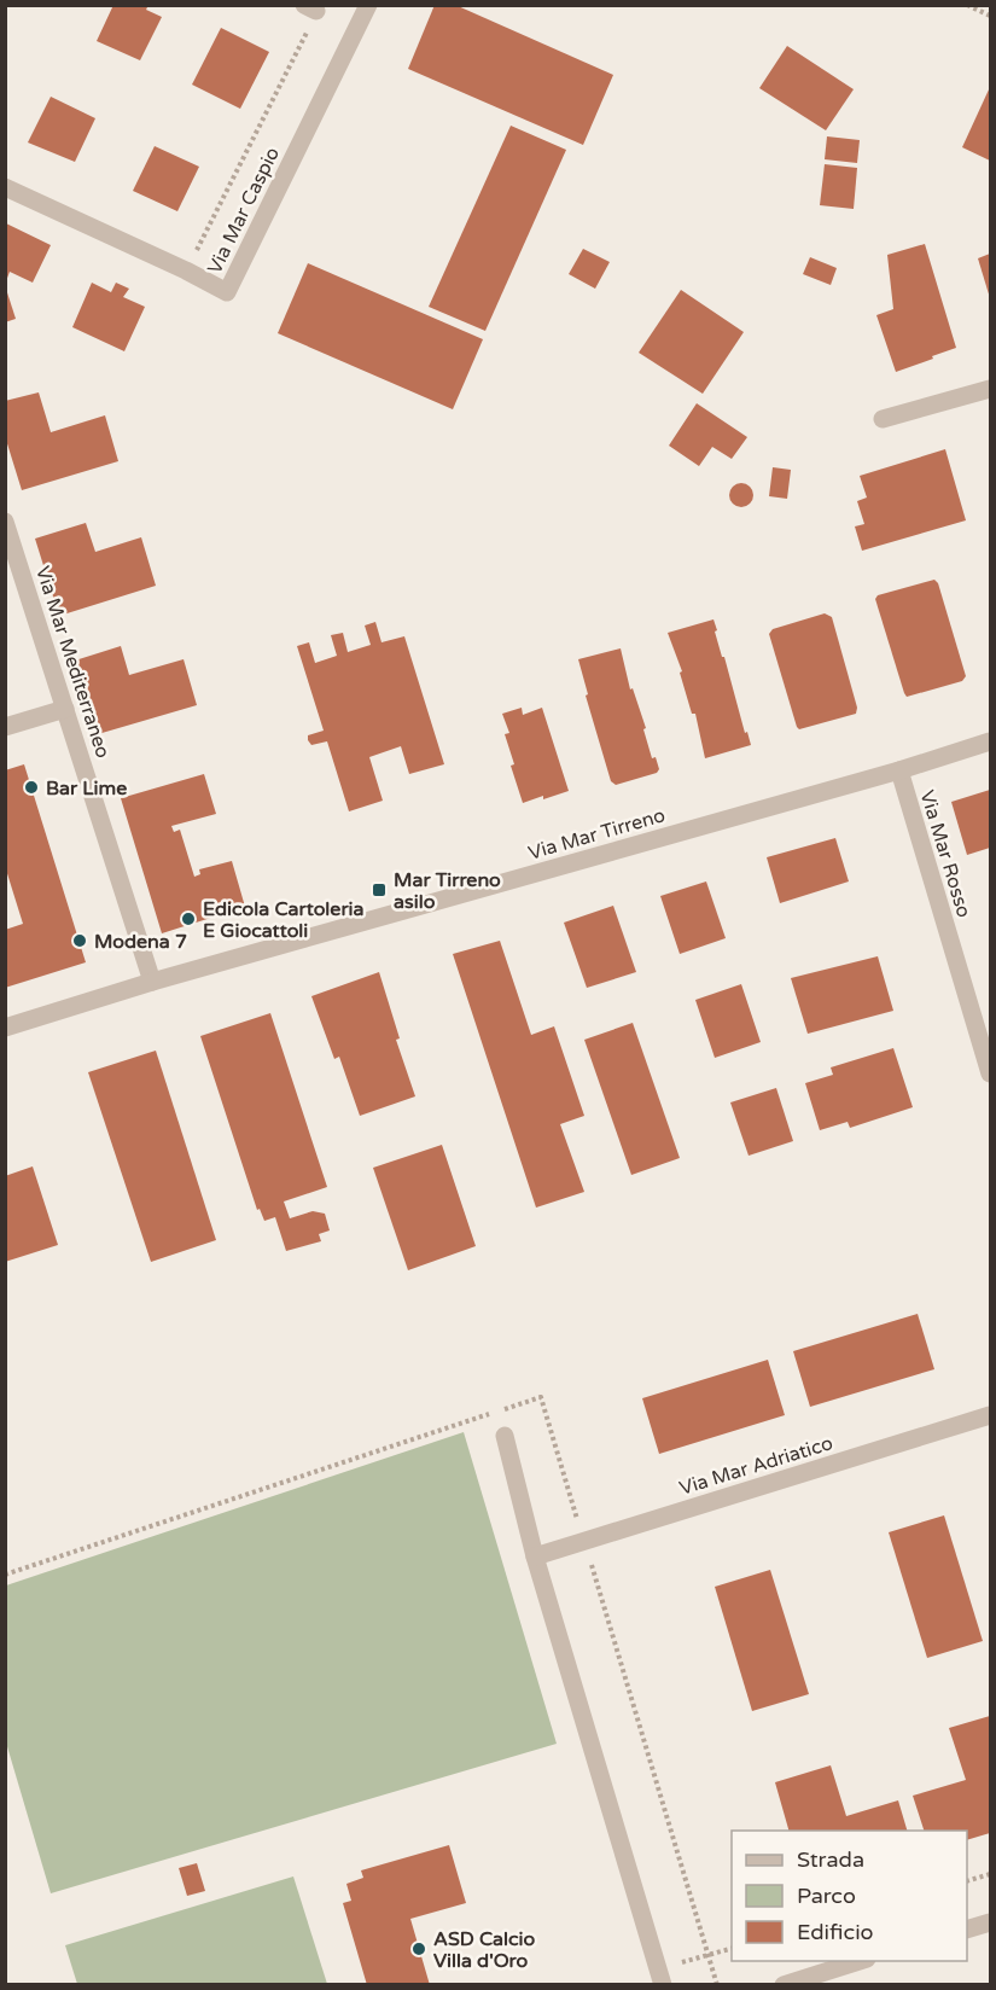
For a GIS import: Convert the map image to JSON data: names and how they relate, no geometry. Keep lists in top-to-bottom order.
{
  "streets": {
    "street": [
      "Via Mar Caspio",
      "Via Mar Mediterraneo",
      "Via Mar Tirreno",
      "Via Mar Rosso",
      "Via Mar Adriatico"
    ]
  },
  "crossings": [
    ["Via Mar Mediterraneo", "Via Mar Tirreno"],
    ["Via Mar Tirreno", "Via Mar Rosso"]
  ],
  "places": {
    "other": [
      "Bar Lime",
      "Edicola Cartoleria E Giocattoli",
      "Modena 7",
      "ASD Calcio Villa d'Oro"
    ],
    "transit": ["Mar Tirreno asilo"]
  },
  "legend": ["Strada", "Parco", "Edificio"]
}
